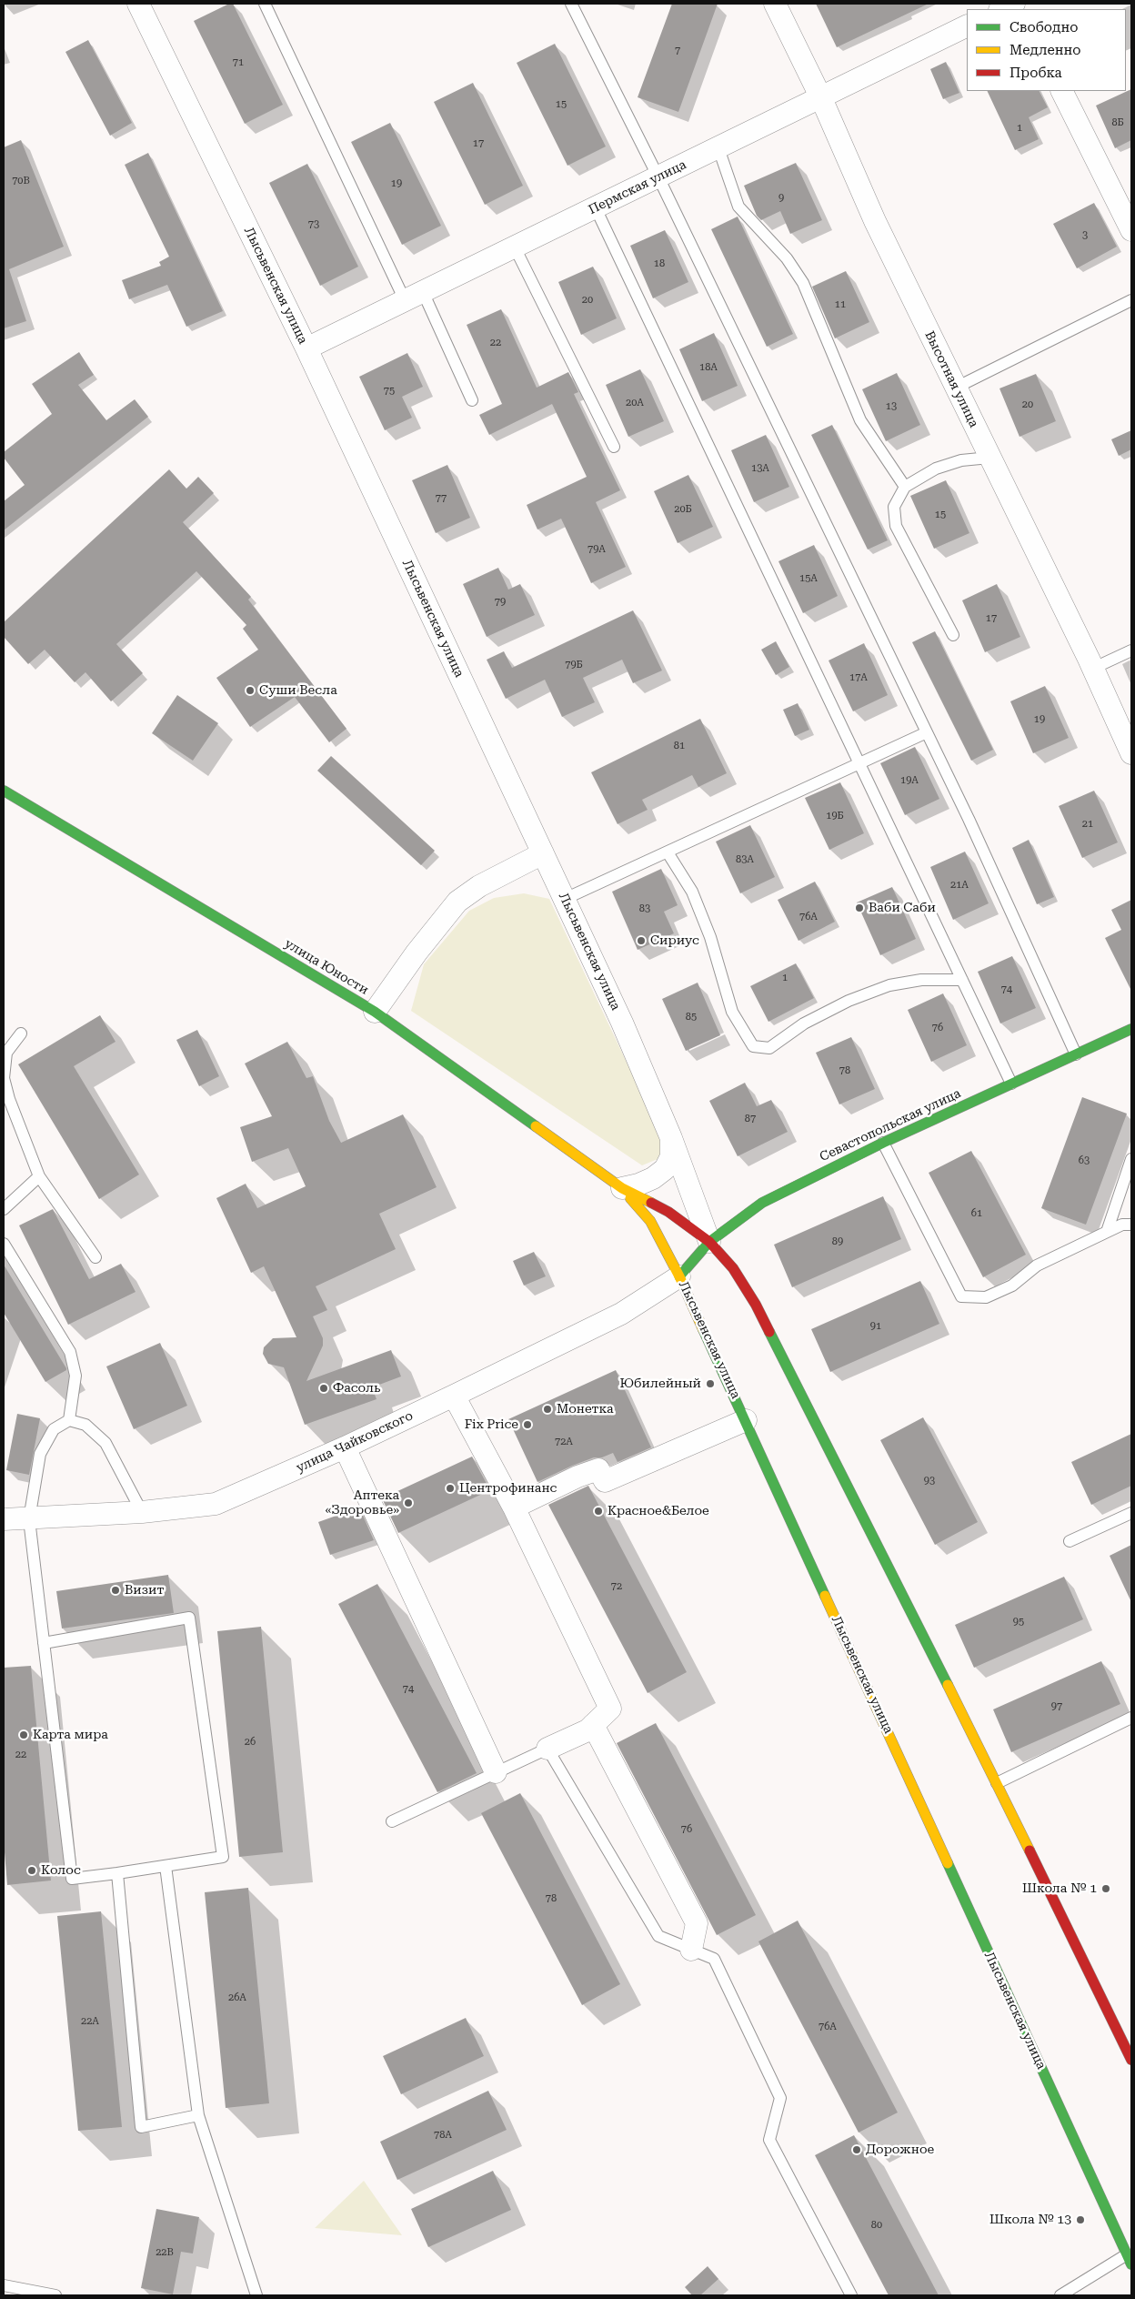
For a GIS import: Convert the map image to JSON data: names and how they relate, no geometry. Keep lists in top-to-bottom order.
{
  "streets": {
    "main road": ["Лысьвенская улица", "улица Юности", "Севастопольская улица"],
    "street": ["Пермская улица", "Высотная улица", "улица Чайковского"]
  },
  "crossings": [
    ["Пермская улица", "Лысьвенская улица"],
    ["Пермская улица", "Высотная улица"],
    ["Лысьвенская улица", "улица Юности"],
    ["Лысьвенская улица", "Севастопольская улица"],
    ["Лысьвенская улица", "улица Чайковского"],
    ["Севастопольская улица", "улица Чайковского"]
  ],
  "places": [
    "Суши Весла",
    "Ваби Саби",
    "Сириус",
    "Юбилейный",
    "Фасоль",
    "Монетка",
    "Fix Price",
    "Центрофинанс",
    "Аптека «Здоровье»",
    "Красное&Белое",
    "Визит",
    "Карта мира",
    "Колос",
    "Школа № 1",
    "Дорожное",
    "Школа № 13"
  ],
  "house_numbers": [
    "7",
    "71",
    "15",
    "8Б",
    "1",
    "17",
    "70В",
    "19",
    "9",
    "73",
    "3",
    "18",
    "20",
    "11",
    "22",
    "18А",
    "75",
    "20А",
    "20",
    "13",
    "13А",
    "77",
    "20Б",
    "15",
    "79А",
    "15А",
    "79",
    "17",
    "79Б",
    "17А",
    "19",
    "81",
    "19А",
    "19Б",
    "21",
    "83А",
    "21А",
    "83",
    "76А",
    "1",
    "74",
    "85",
    "76",
    "78",
    "87",
    "63",
    "61",
    "89",
    "91",
    "72А",
    "93",
    "72",
    "95",
    "74",
    "97",
    "26",
    "22",
    "76",
    "78",
    "26А",
    "22А",
    "76А",
    "78А",
    "80",
    "22В"
  ],
  "legend": ["Свободно", "Медленно", "Пробка"]
}
